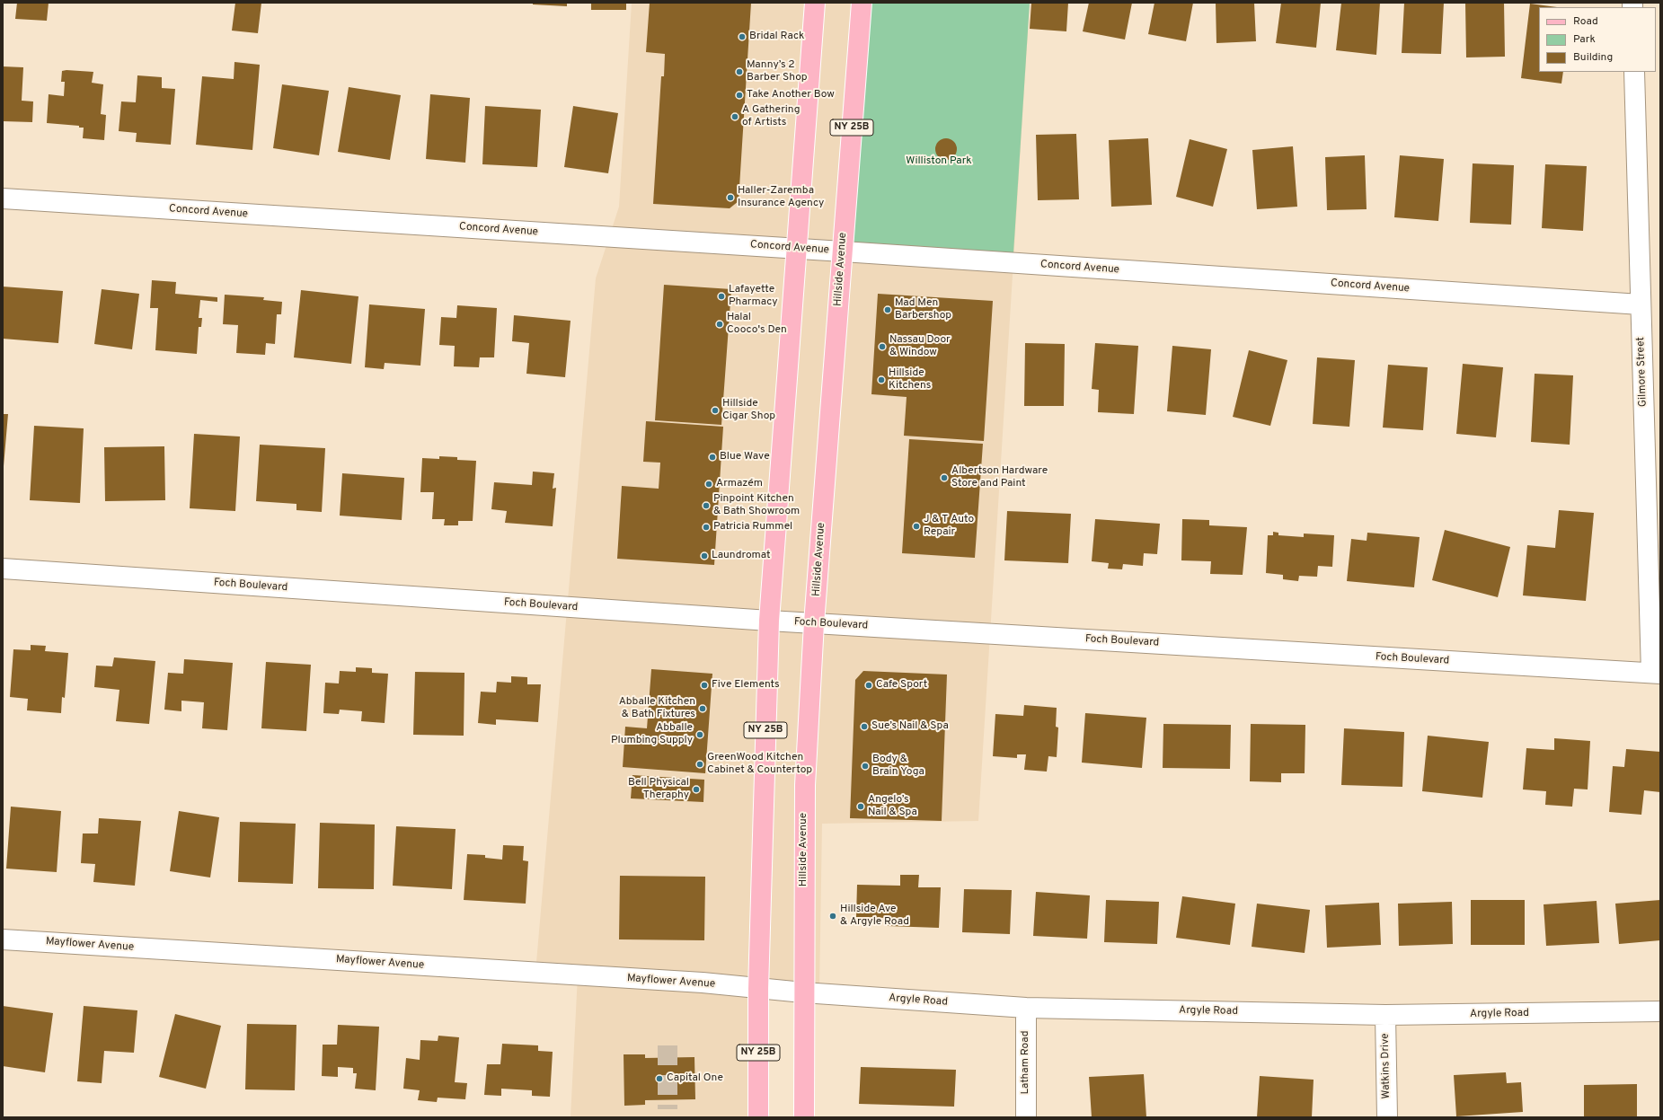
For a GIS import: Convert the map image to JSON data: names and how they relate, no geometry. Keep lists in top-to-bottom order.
{
  "streets": {
    "main road": ["NY 25B", "Hillside Avenue"],
    "street": [
      "Concord Avenue",
      "Gilmore Street",
      "Foch Boulevard",
      "Mayflower Avenue",
      "Argyle Road",
      "Latham Road",
      "Watkins Drive"
    ]
  },
  "crossings": [
    ["NY 25B", "Concord Avenue"],
    ["NY 25B", "Foch Boulevard"],
    ["NY 25B", "Mayflower Avenue"],
    ["NY 25B", "Argyle Road"],
    ["Concord Avenue", "Hillside Avenue"],
    ["Concord Avenue", "Gilmore Street"],
    ["Hillside Avenue", "Foch Boulevard"],
    ["Hillside Avenue", "Argyle Road"],
    ["Gilmore Street", "Foch Boulevard"],
    ["Mayflower Avenue", "Argyle Road"],
    ["Argyle Road", "Latham Road"],
    ["Argyle Road", "Watkins Drive"]
  ],
  "parks": ["Williston Park"],
  "places": [
    "Bridal Rack",
    "Manny’s 2 Barber Shop",
    "Take Another Bow",
    "A Gathering of Artists",
    "Haller-Zaremba Insurance Agency",
    "Lafayette Pharmacy",
    "Mad Men Barbershop",
    "Halal Cooco's Den",
    "Nassau Door & Window",
    "Hillside Kitchens",
    "Hillside Cigar Shop",
    "Blue Wave",
    "Albertson Hardware Store and Paint",
    "Armazém",
    "Pinpoint Kitchen & Bath Showroom",
    "J & T Auto Repair",
    "Patricia Rummel",
    "Laundromat",
    "Five Elements",
    "Cafe Sport",
    "Abballe Kitchen & Bath Fixtures",
    "Sue’s Nail & Spa",
    "Abballe Plumbing Supply",
    "GreenWood Kitchen Cabinet & Countertop",
    "Body & Brain Yoga",
    "Bell Physical Theraphy",
    "Angelo’s Nail & Spa",
    "Hillside Ave & Argyle Road",
    "Capital One"
  ],
  "legend": ["Road", "Park", "Building"]
}
